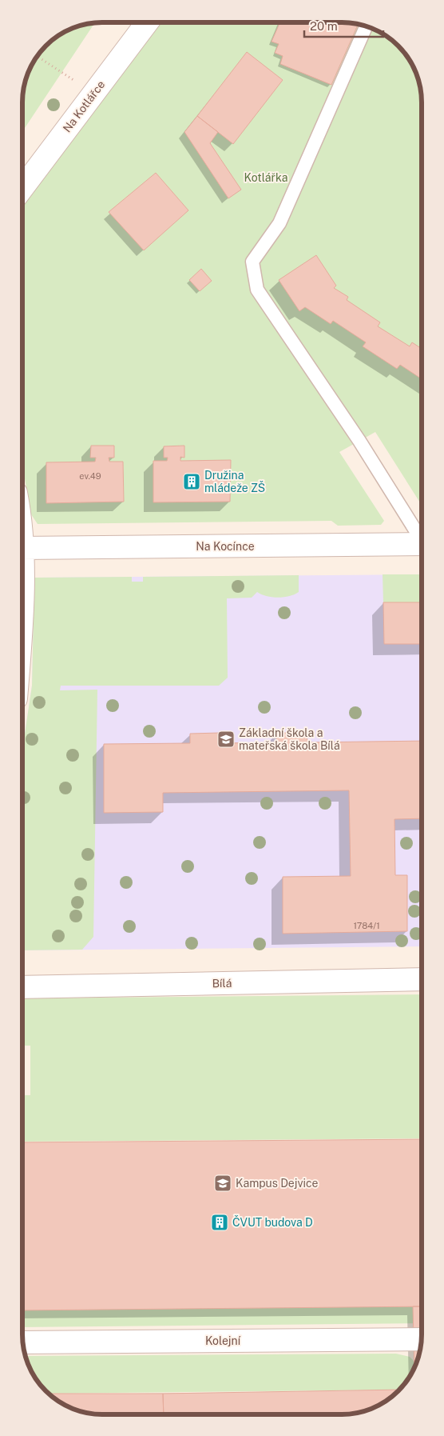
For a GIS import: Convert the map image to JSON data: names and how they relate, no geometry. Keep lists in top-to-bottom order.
{
  "streets": {
    "street": [
      "Na Kotlářce",
      "Na Kocínce",
      "Bílá",
      "Kolejní"
    ]
  },
  "parks": ["Kotlářka"],
  "places": {
    "building": ["Družina mládeže ZŠ", "ČVUT budova D"],
    "school or university": ["Základní škola a mateřská škola Bílá", "Kampus Dejvice"]
  },
  "house_numbers": ["ev.49", "1784/1"],
  "scale_bar": "20 m"
}
